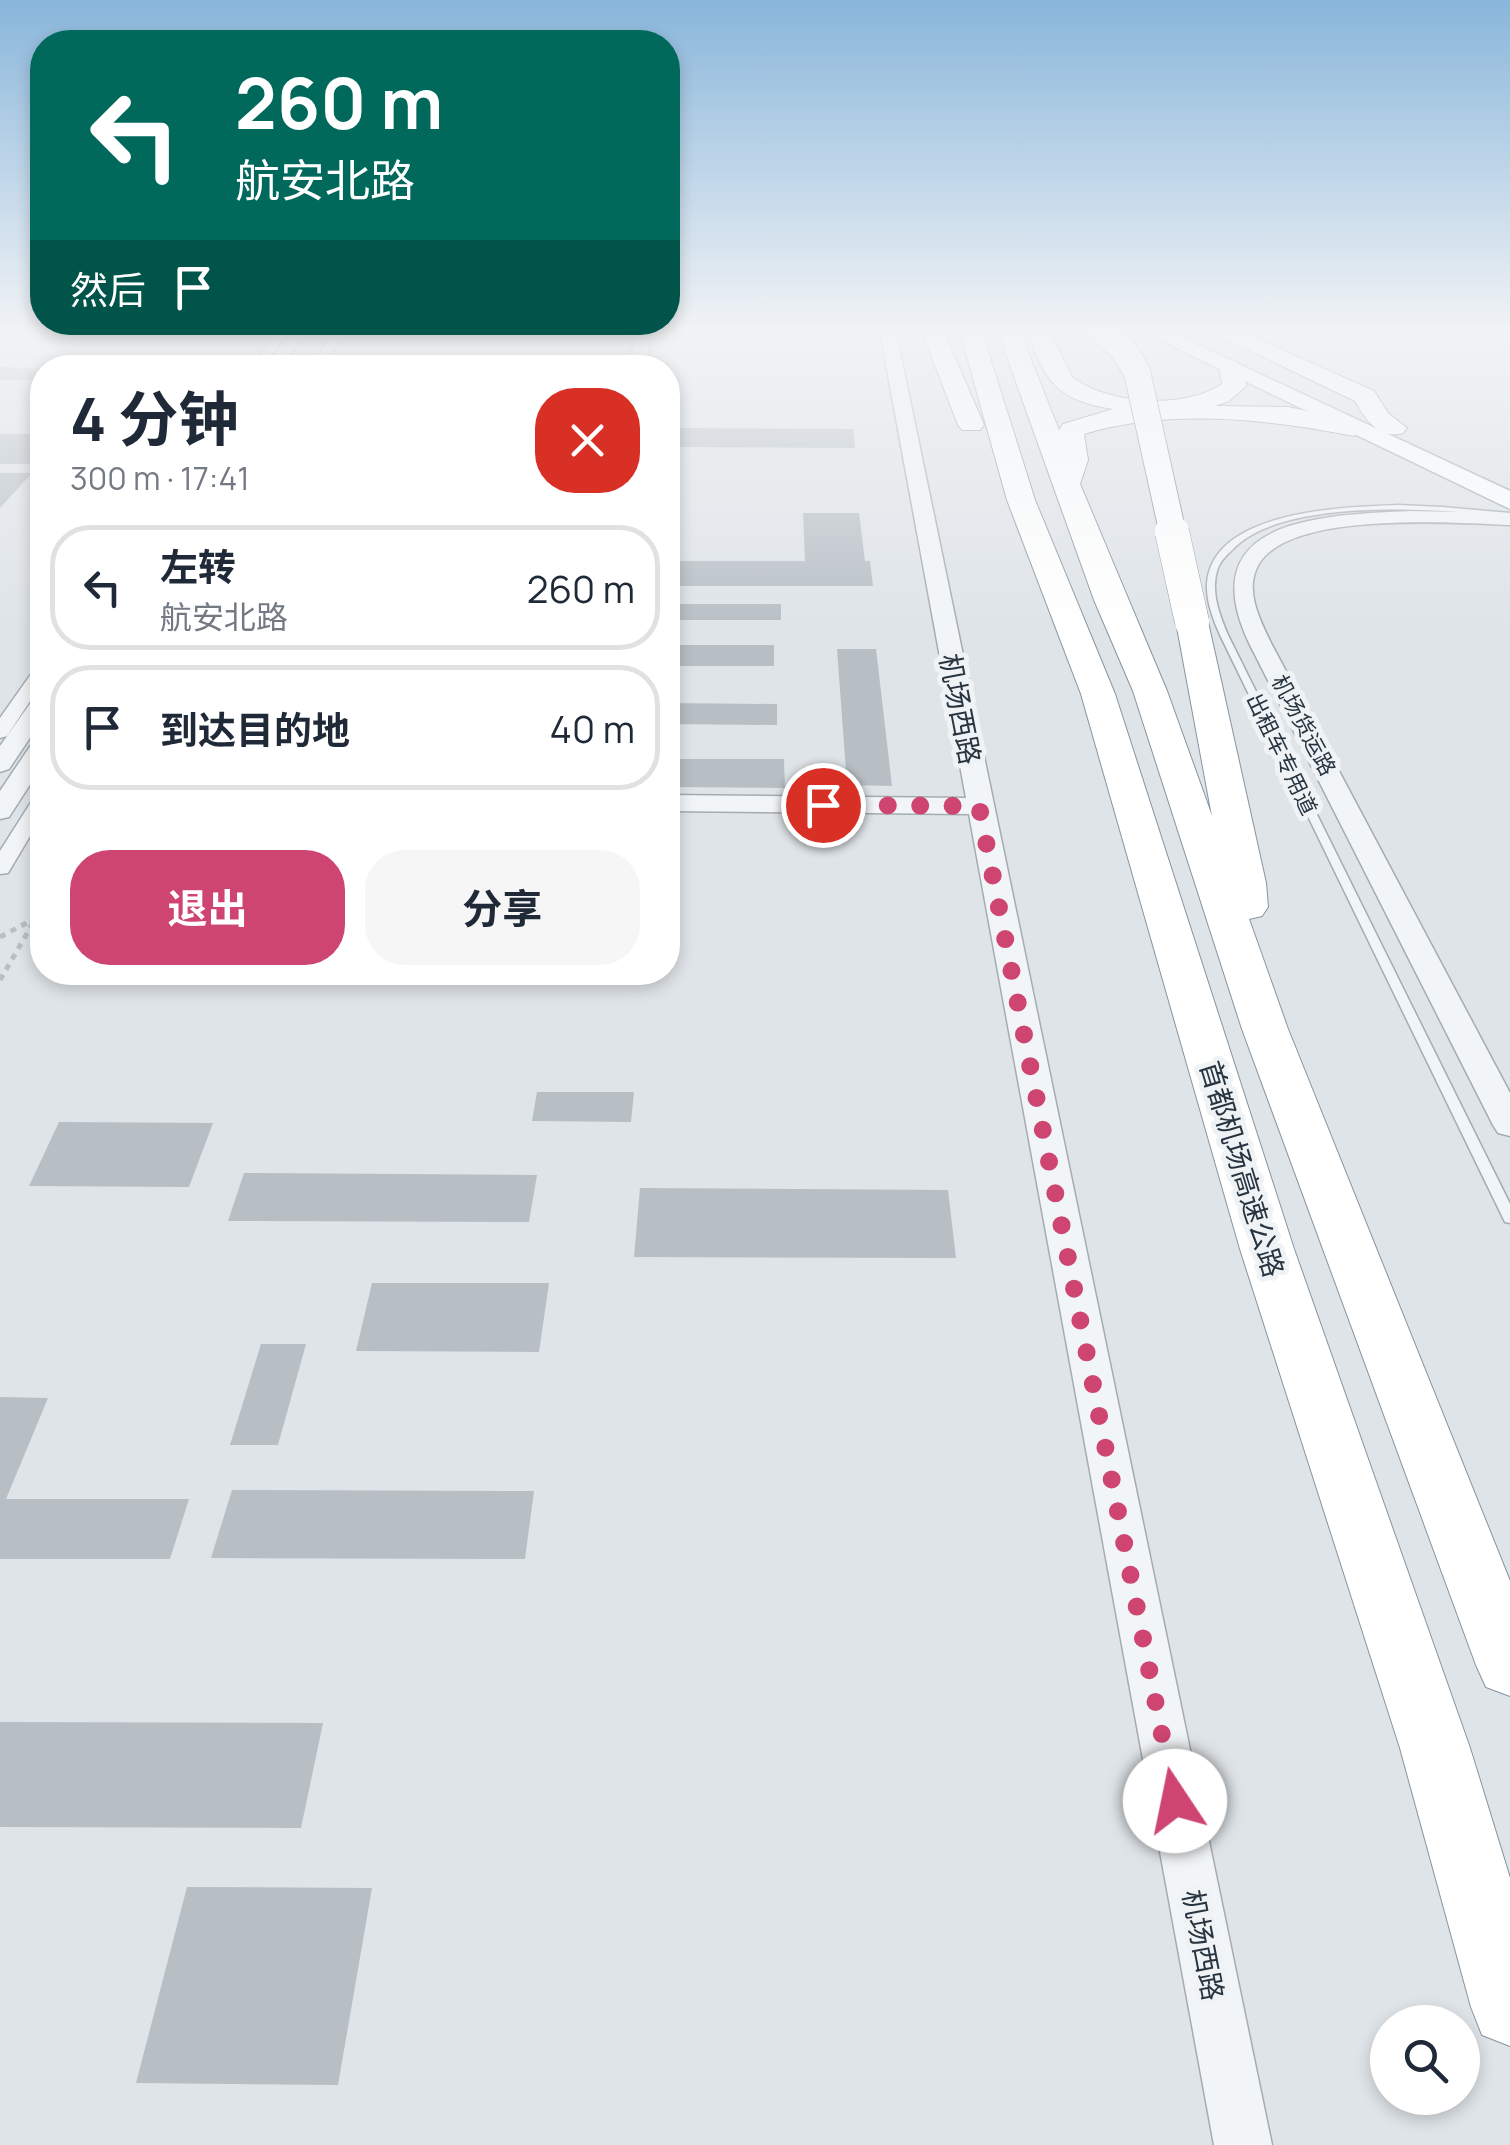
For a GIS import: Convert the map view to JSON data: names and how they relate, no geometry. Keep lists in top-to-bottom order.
{
  "streets": {
    "highway": ["首都机场高速公路"],
    "street": ["机场西路", "机场货运路"],
    "lane": ["出租车专用道"]
  },
  "crossings": [
    ["机场货运路", "出租车专用道"]
  ],
  "page": {
    "turn": ["260 m", "航安北路"],
    "then": "然后",
    "heading": ["4 分钟", "300 m · 17:41"],
    "list": [
      {
        "name": "左转",
        "note": "航安北路",
        "value": "260 m"
      },
      {
        "name": "到达目的地",
        "value": "40 m"
      }
    ],
    "buttons": ["退出", "分享"]
  }
}
